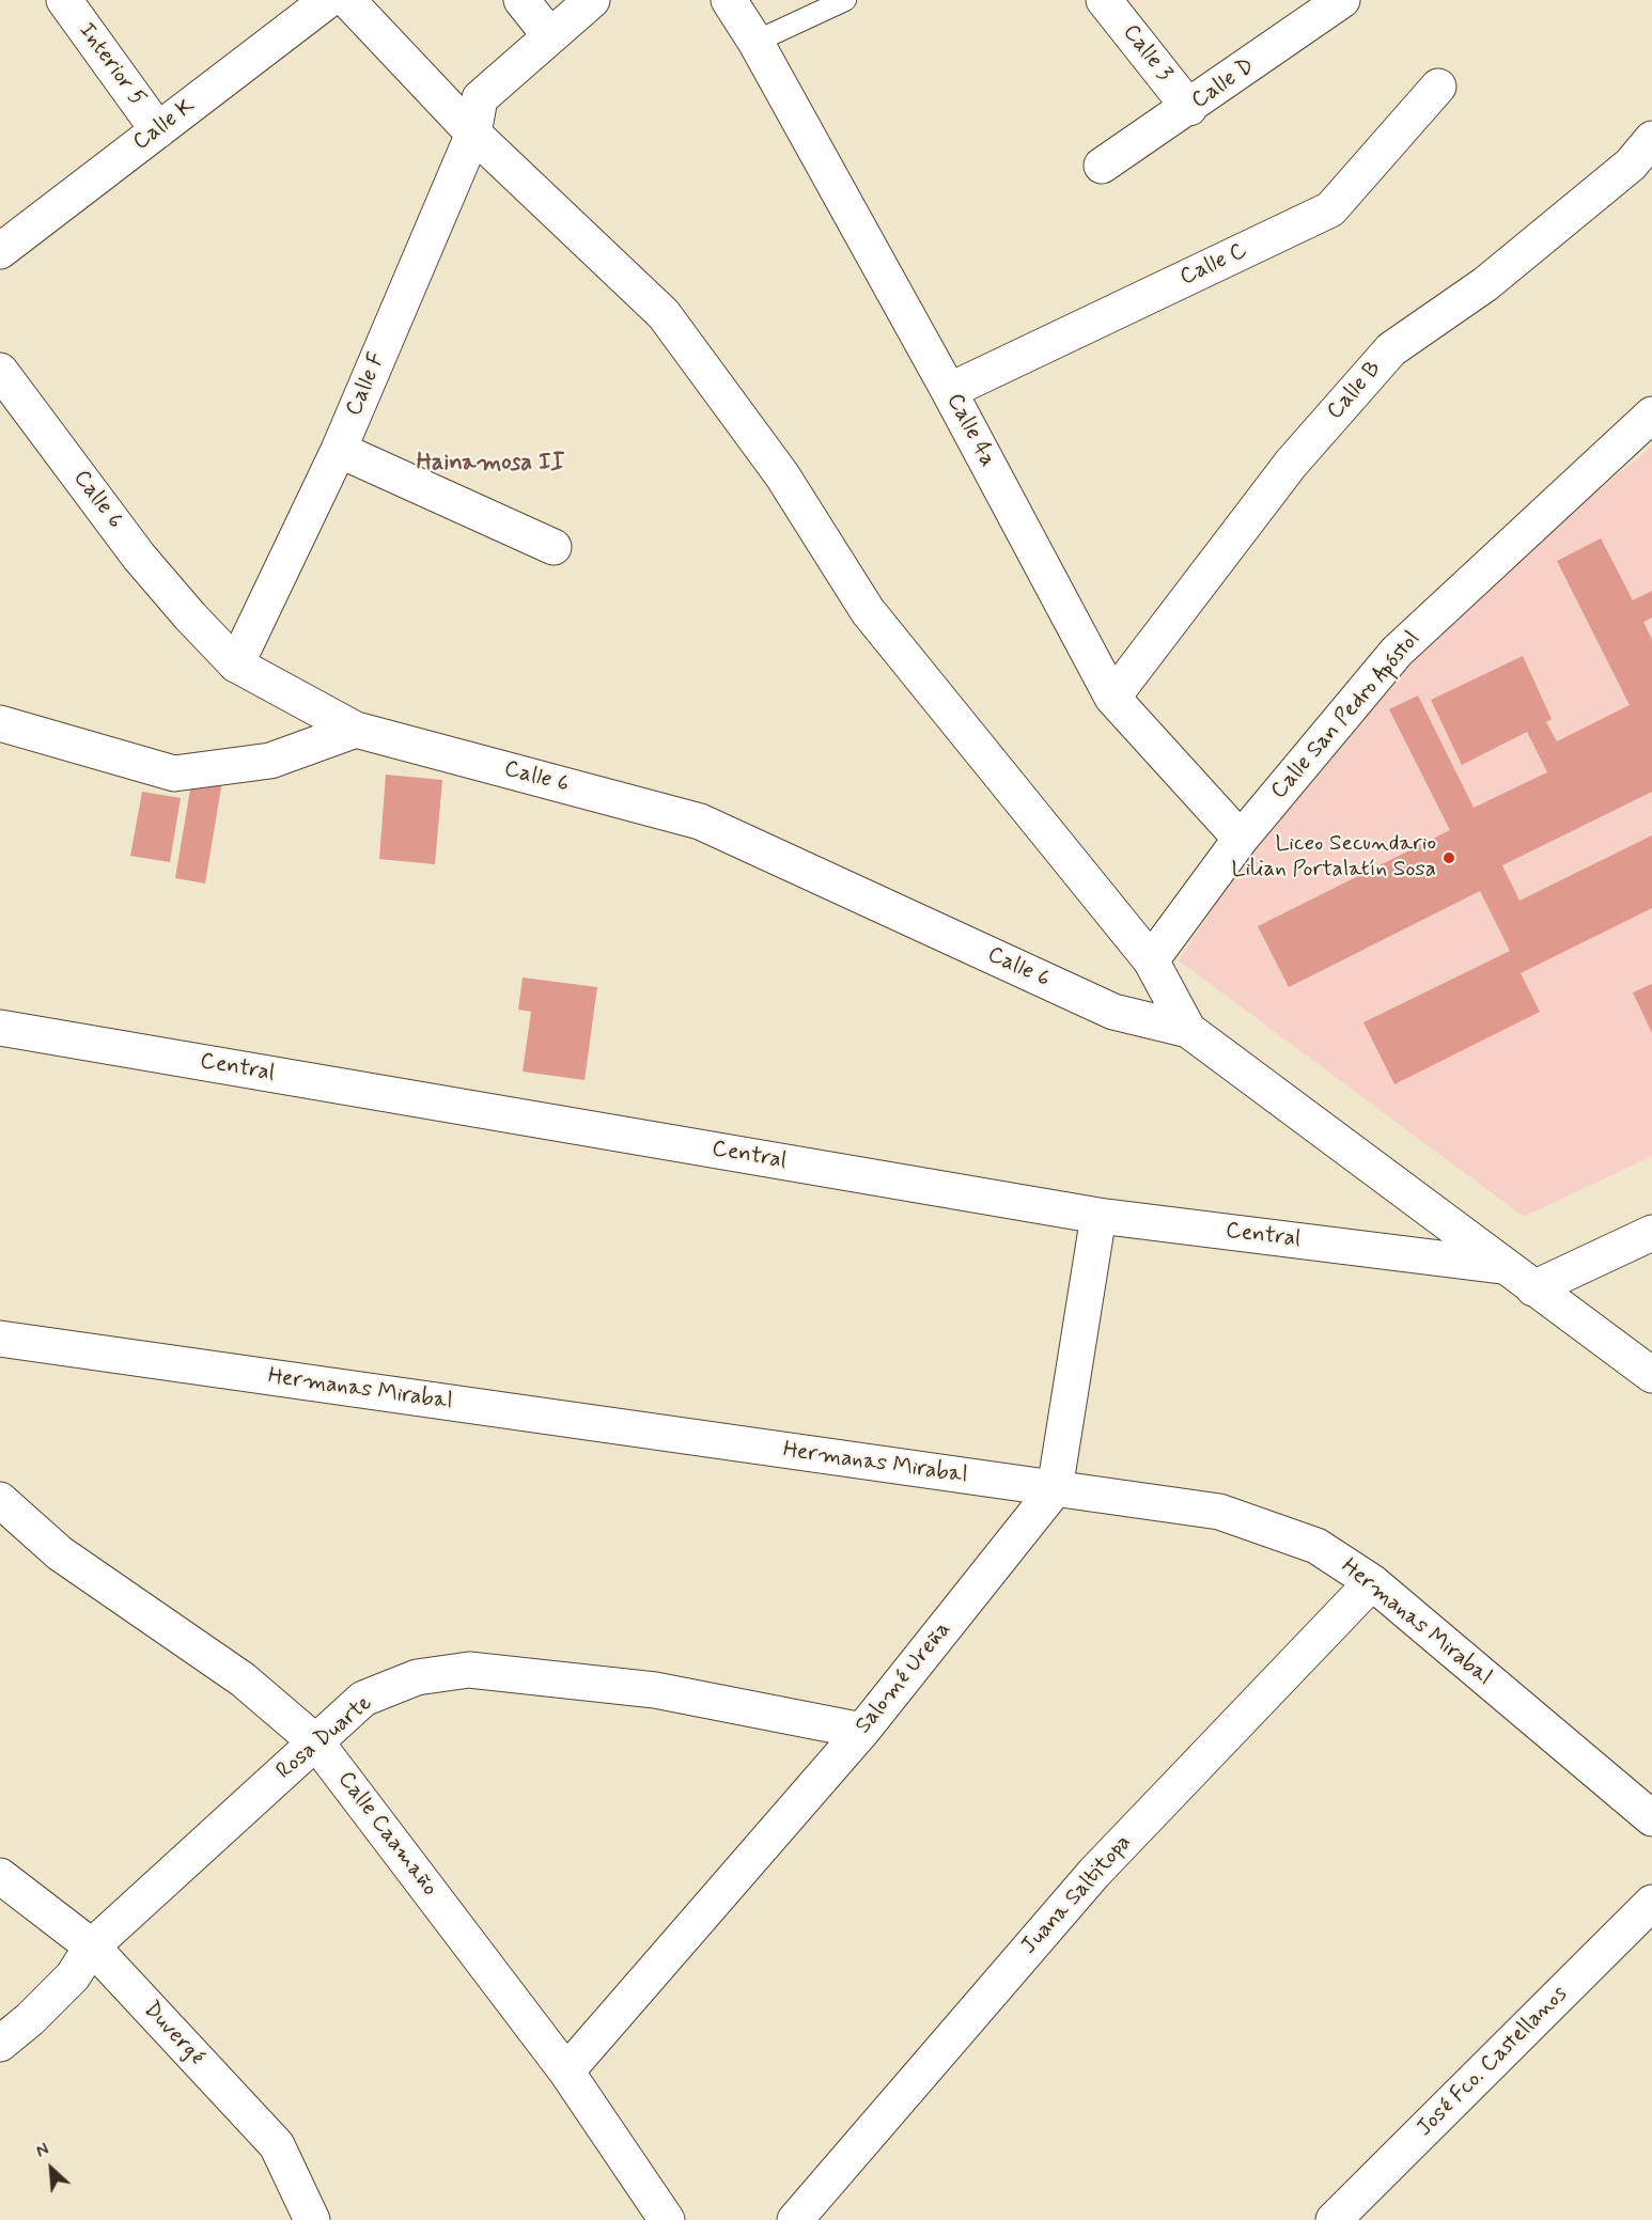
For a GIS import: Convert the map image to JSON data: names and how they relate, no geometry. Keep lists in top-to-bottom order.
{
  "streets": {
    "street": [
      "Calle 3",
      "Interior 5",
      "Calle D",
      "Calle K",
      "Calle C",
      "Calle F",
      "Calle B",
      "Calle 4a",
      "Calle 6",
      "Calle San Pedro Apóstol",
      "Central",
      "Hermanas Mirabal",
      "Salomé Ureña",
      "Rosa Duarte",
      "Calle Caamaño",
      "Juana Saltitopa",
      "Duvergé",
      "José Fco. Castellanos"
    ]
  },
  "crossings": [
    ["Calle 3", "Calle D"],
    ["Interior 5", "Calle K"],
    ["Calle C", "Calle 4a"],
    ["Calle F", "Calle 6"],
    ["Calle B", "Calle 4a"],
    ["Calle 4a", "Calle San Pedro Apóstol"],
    ["Central", "Salomé Ureña"],
    ["Hermanas Mirabal", "Salomé Ureña"],
    ["Hermanas Mirabal", "Juana Saltitopa"],
    ["Salomé Ureña", "Rosa Duarte"],
    ["Salomé Ureña", "Calle Caamaño"],
    ["Rosa Duarte", "Calle Caamaño"],
    ["Rosa Duarte", "Duvergé"]
  ],
  "districts": ["Hainamosa II"],
  "places": ["Liceo Secundario Lilian Portalatín Sosa"],
  "north": "top left"
}
